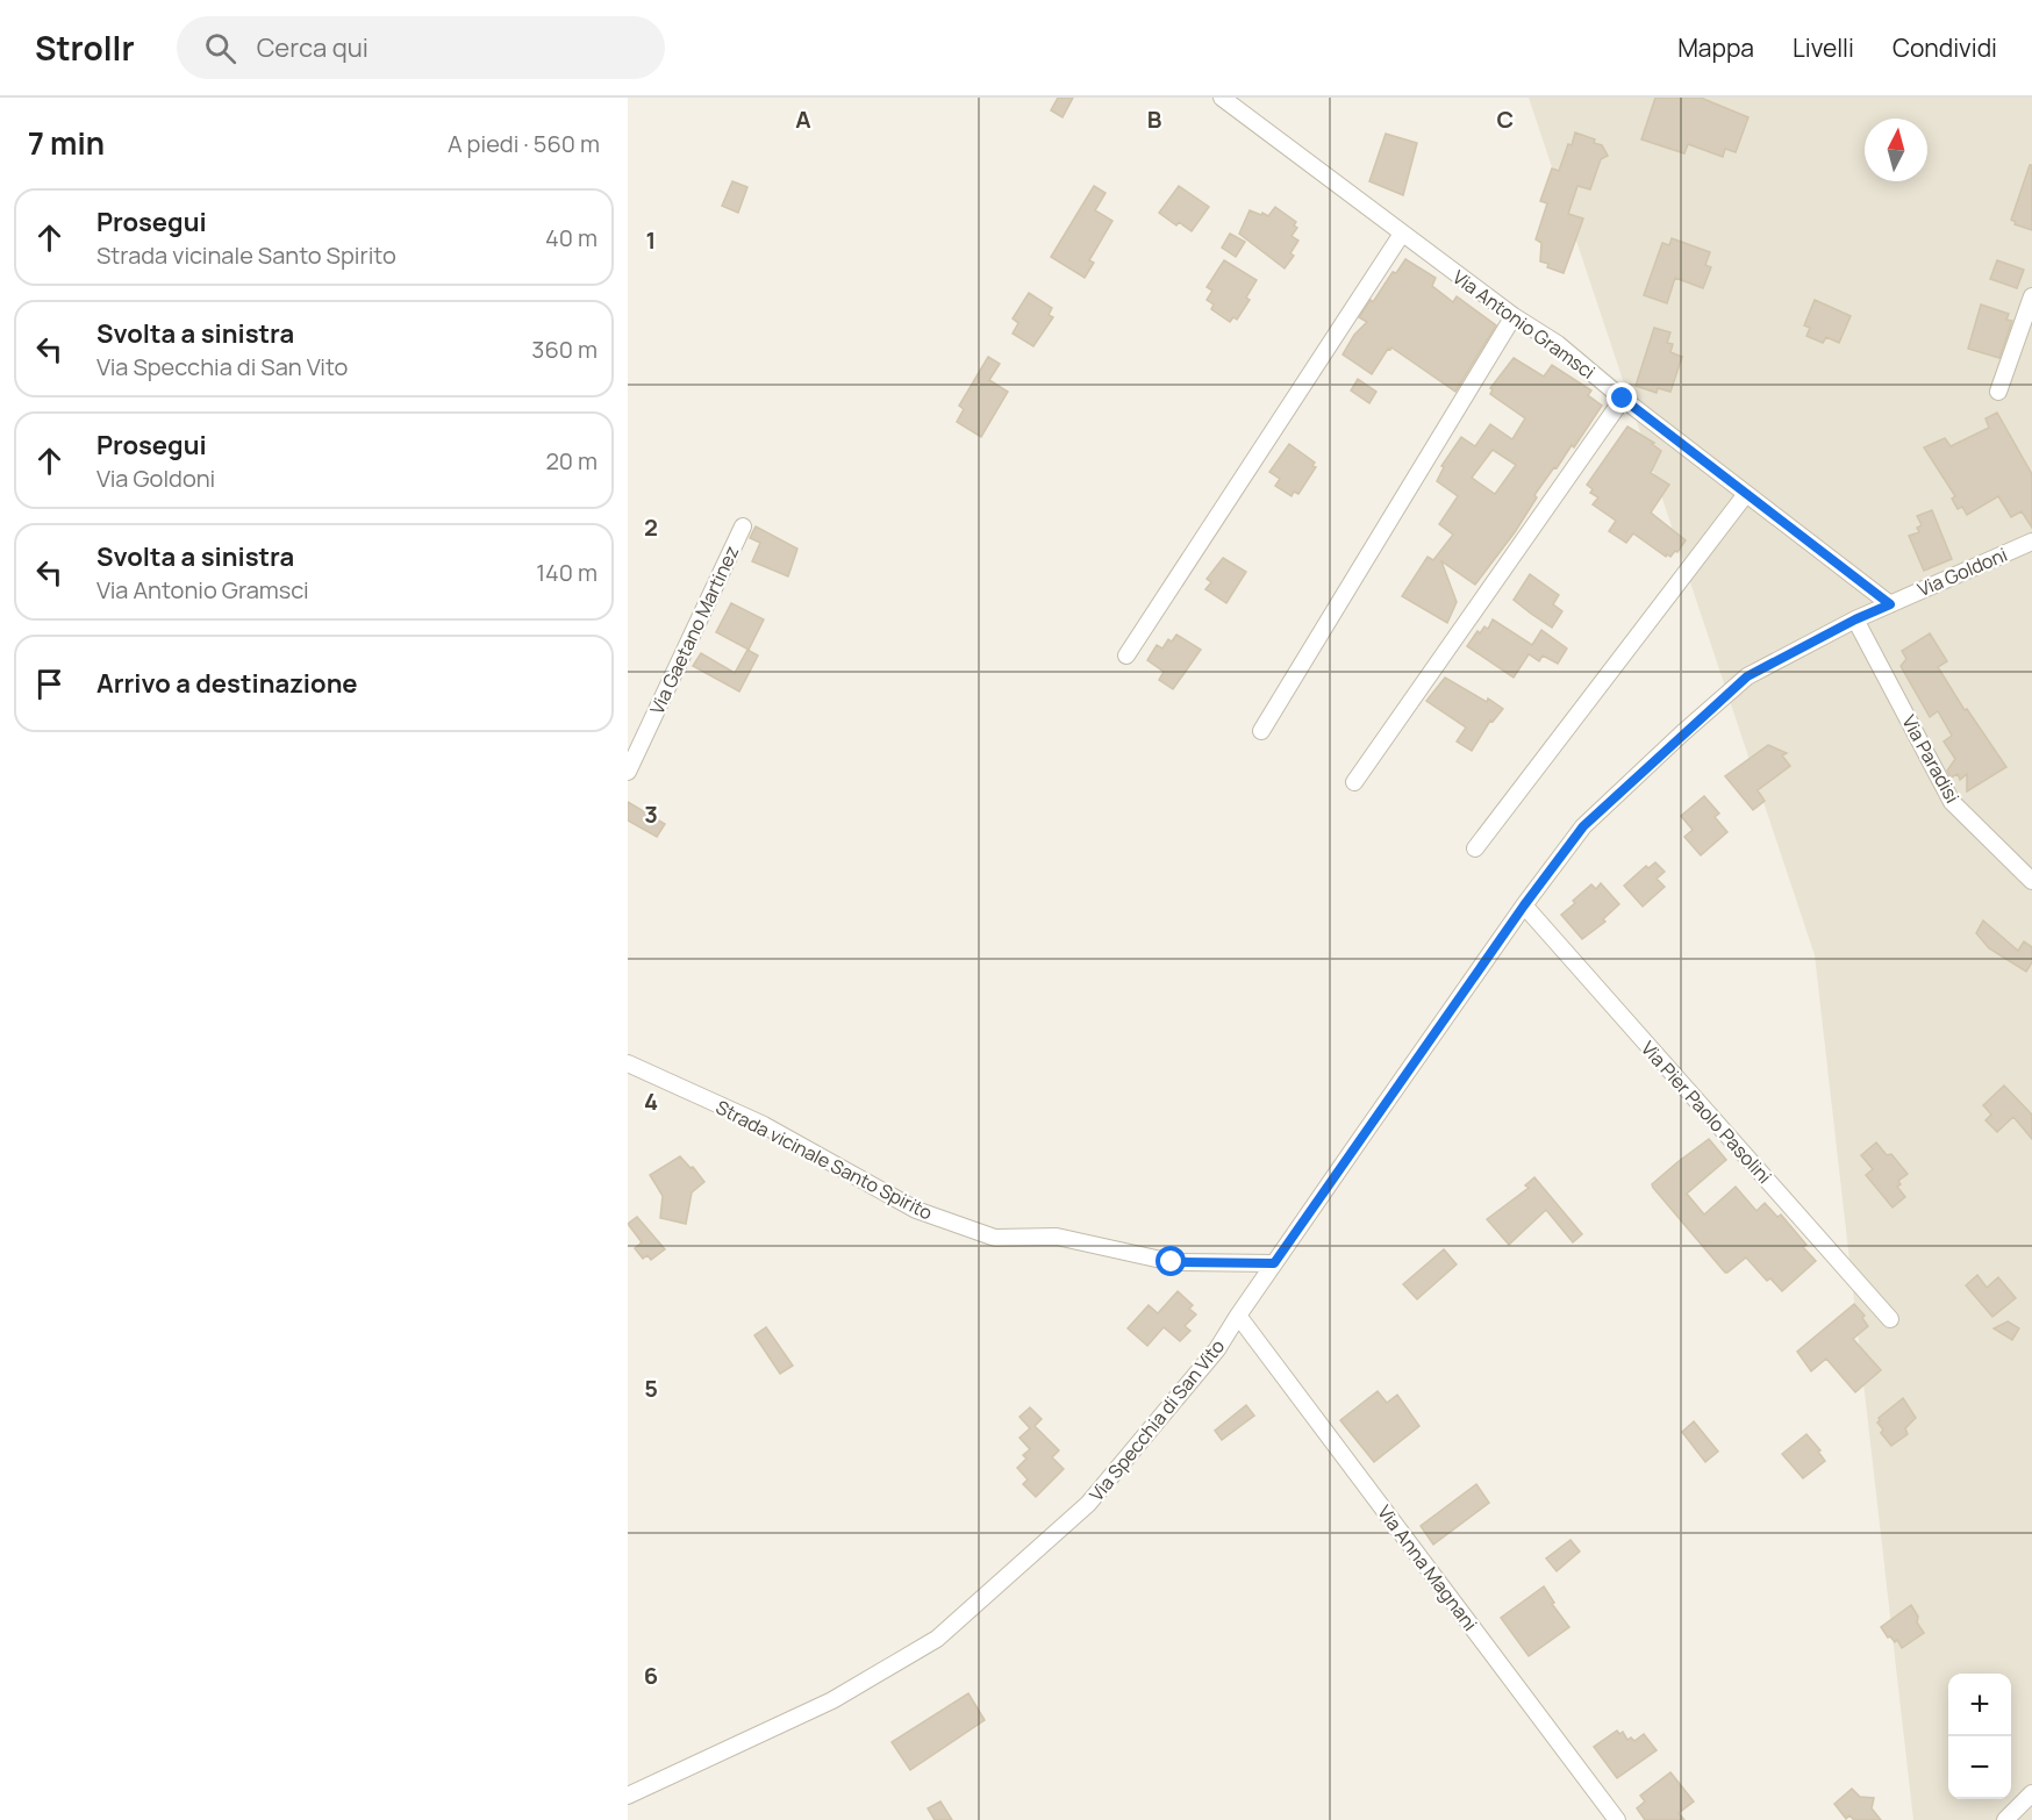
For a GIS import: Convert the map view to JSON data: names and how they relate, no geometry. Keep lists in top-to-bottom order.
{
  "streets": {
    "street": [
      "Via Antonio Gramsci",
      "Via Goldoni",
      "Via Gaetano Martinez",
      "Via Paradisi",
      "Via Pier Paolo Pasolini",
      "Strada vicinale Santo Spirito",
      "Via Specchia di San Vito",
      "Via Anna Magnani"
    ]
  },
  "crossings": [
    ["Via Antonio Gramsci", "Via Goldoni"],
    ["Via Goldoni", "Via Paradisi"],
    ["Via Goldoni", "Via Specchia di San Vito"],
    ["Via Paradisi", "Via Specchia di San Vito"],
    ["Via Pier Paolo Pasolini", "Via Specchia di San Vito"],
    ["Strada vicinale Santo Spirito", "Via Specchia di San Vito"],
    ["Via Specchia di San Vito", "Via Anna Magnani"]
  ],
  "north": "top",
  "page": {
    "header": "Strollr",
    "search": "Cerca qui",
    "nav": ["Mappa", "Livelli", "Condividi"],
    "heading": ["7 min", "A piedi · 560 m"],
    "list": [
      ["Prosegui", "Strada vicinale Santo Spirito", "40 m"],
      ["Svolta a sinistra", "Via Specchia di San Vito", "360 m"],
      ["Prosegui", "Via Goldoni", "20 m"],
      ["Svolta a sinistra", "Via Antonio Gramsci", "140 m"],
      "Arrivo a destinazione"
    ],
    "map_buttons": ["+", "−"]
  },
  "grid": {
    "columns": ["A", "B", "C"],
    "rows": [
      "1",
      "2",
      "3",
      "4",
      "5",
      "6"
    ]
  }
}
